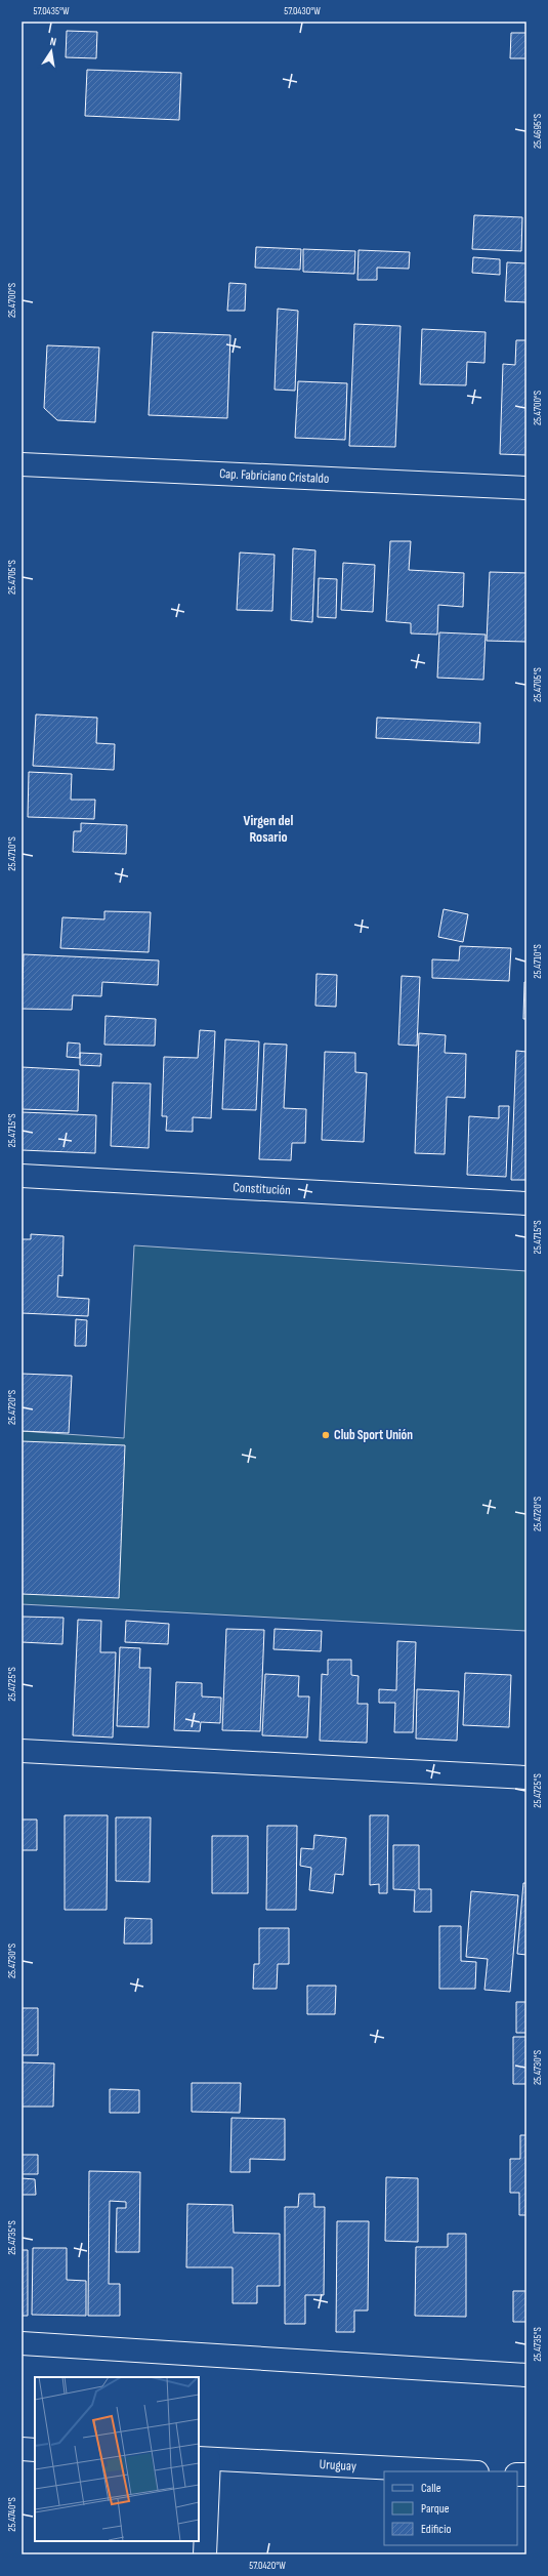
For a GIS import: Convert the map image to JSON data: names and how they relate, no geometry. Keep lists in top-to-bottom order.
{
  "streets": {
    "street": ["Cap. Fabriciano Cristaldo", "Constitución", "Uruguay"]
  },
  "districts": ["Virgen del Rosario"],
  "places": ["Club Sport Unión"],
  "legend": ["Calle", "Parque", "Edificio"],
  "north": "top",
  "coordinates": [
    "57.0435°W",
    "57.0430°W",
    "25.4695°S",
    "25.4700°S",
    "25.4705°S",
    "25.4710°S",
    "25.4715°S",
    "25.4720°S",
    "25.4725°S",
    "25.4730°S",
    "25.4735°S",
    "25.4740°S",
    "57.0420°W"
  ]
}
